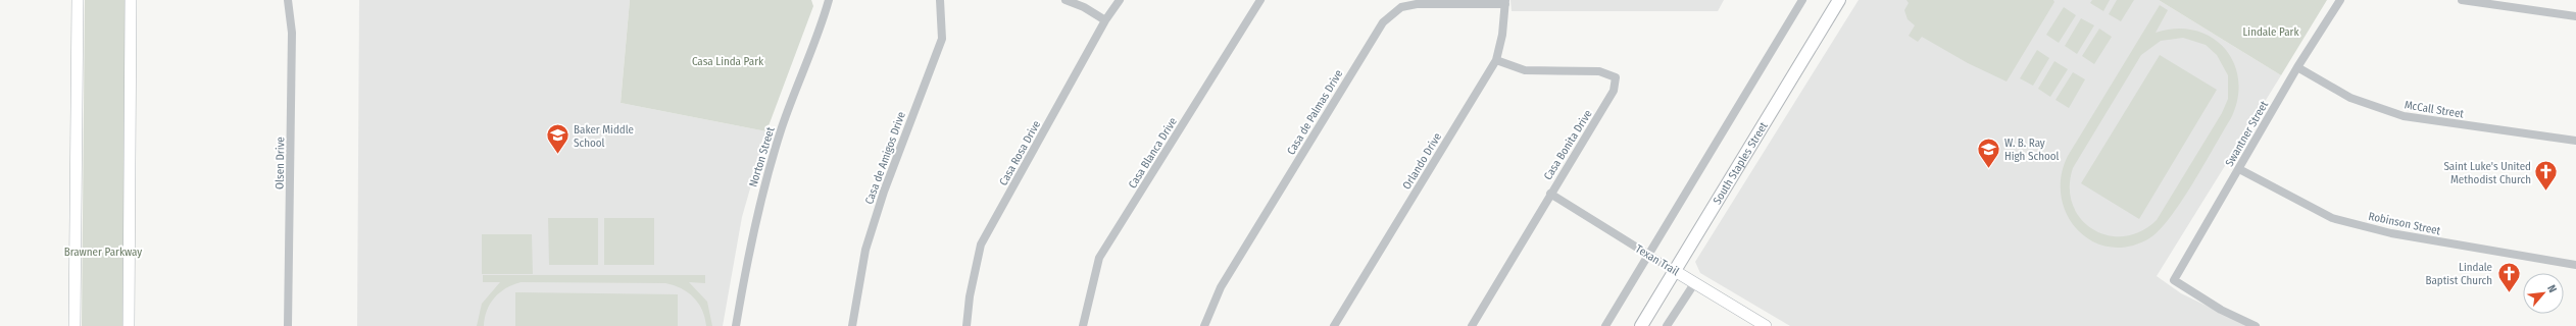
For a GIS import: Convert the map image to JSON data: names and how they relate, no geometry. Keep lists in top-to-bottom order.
{
  "streets": {
    "main road": ["South Staples Street"],
    "street": [
      "McCall Street",
      "Casa de Palmas Drive",
      "Swantner Street",
      "Casa Bonita Drive",
      "Casa Rosa Drive",
      "Casa Blanca Drive",
      "Norton Street",
      "Casa de Amigos Drive",
      "Orlando Drive",
      "Olsen Drive",
      "Robinson Street",
      "Texan Trail"
    ]
  },
  "crossings": [
    ["McCall Street", "Swantner Street"],
    ["Casa de Palmas Drive", "Orlando Drive"],
    ["Swantner Street", "Robinson Street"],
    ["Casa Bonita Drive", "Orlando Drive"],
    ["Casa Bonita Drive", "Texan Trail"],
    ["South Staples Street", "Texan Trail"]
  ],
  "parks": ["Lindale Park", "Casa Linda Park", "Brawner Parkway"],
  "places": {
    "school or university": ["Baker Middle School", "W. B. Ray High School"],
    "church": ["Saint Luke's United Methodist Church", "Lindale Baptist Church"]
  },
  "north": "top right"
}
